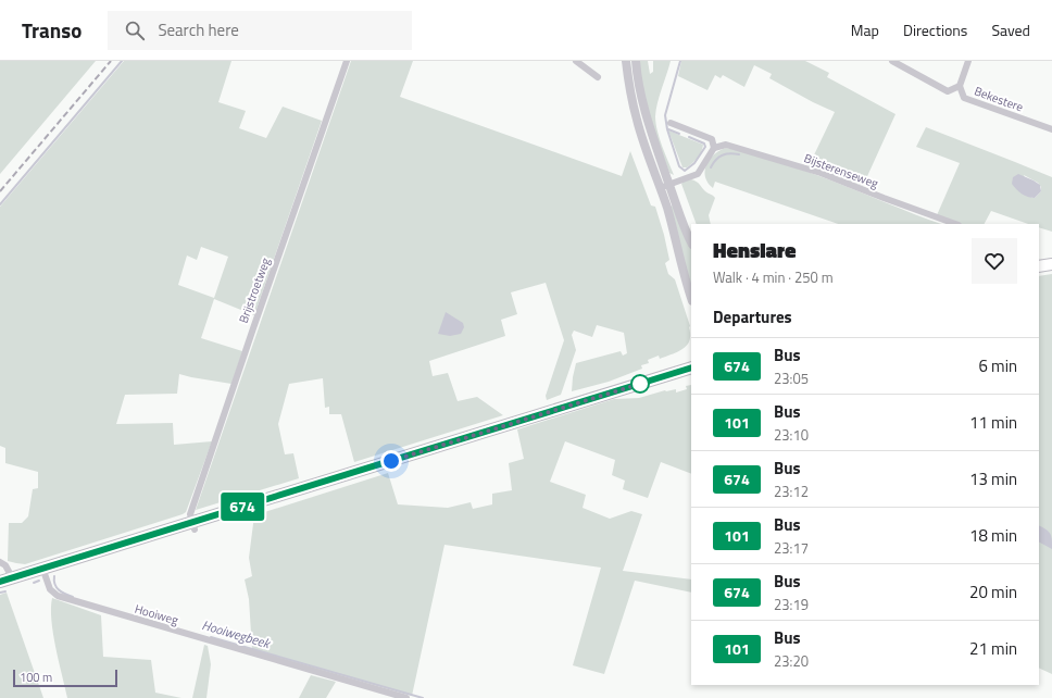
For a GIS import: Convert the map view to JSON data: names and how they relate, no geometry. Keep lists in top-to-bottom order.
{
  "streets": {
    "street": [
      "Bekestere",
      "Bijsterenseweg",
      "Brijstroetweg",
      "Hooiweg"
    ]
  },
  "water": ["Hooiwegbeek"],
  "lines": ["bus line 674"],
  "scale_bar": "100 m",
  "page": {
    "header": "Transo",
    "search": "Search here",
    "nav": ["Map", "Directions", "Saved"],
    "on_map": "674",
    "heading": [
      ["Henslare", "Walk · 4 min · 250 m"],
      "Departures"
    ],
    "list": [
      {
        "mark": "674",
        "name": "Bus",
        "note": "23:05",
        "value": "6 min"
      },
      {
        "mark": "101",
        "name": "Bus",
        "note": "23:10",
        "value": "11 min"
      },
      {
        "mark": "674",
        "name": "Bus",
        "note": "23:12",
        "value": "13 min"
      },
      {
        "mark": "101",
        "name": "Bus",
        "note": "23:17",
        "value": "18 min"
      },
      {
        "mark": "674",
        "name": "Bus",
        "note": "23:19",
        "value": "20 min"
      },
      {
        "mark": "101",
        "name": "Bus",
        "note": "23:20",
        "value": "21 min"
      }
    ],
    "scale": "100 m"
  }
}
